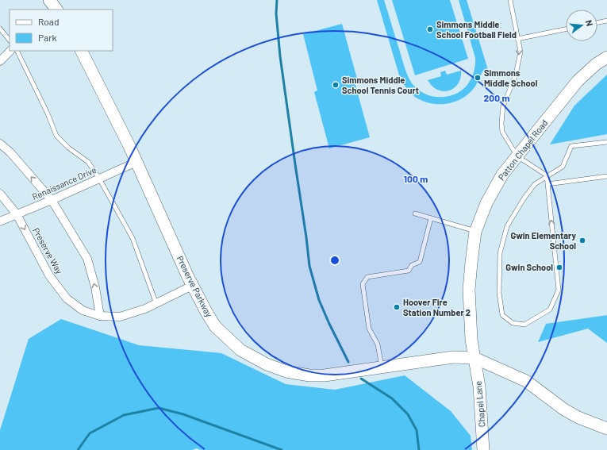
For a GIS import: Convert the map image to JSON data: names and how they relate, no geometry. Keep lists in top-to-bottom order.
{
  "streets": {
    "street": [
      "Patton Chapel Road",
      "Renaissance Drive",
      "Preserve Way",
      "Preserve Parkway",
      "Chapel Lane"
    ]
  },
  "crossings": [
    ["Patton Chapel Road", "Preserve Parkway"],
    ["Patton Chapel Road", "Chapel Lane"],
    ["Renaissance Drive", "Preserve Way"],
    ["Renaissance Drive", "Preserve Parkway"],
    ["Preserve Way", "Preserve Parkway"],
    ["Preserve Parkway", "Chapel Lane"]
  ],
  "places": [
    "Simmons Middle School Football Field",
    "Simmons Middle School",
    "Simmons Middle School Tennis Court",
    "Gwin Elementary School",
    "Gwin School",
    "Hoover Fire Station Number 2"
  ],
  "legend": ["Road", "Park"],
  "north": "right",
  "rings": ["200 m", "100 m"]
}
